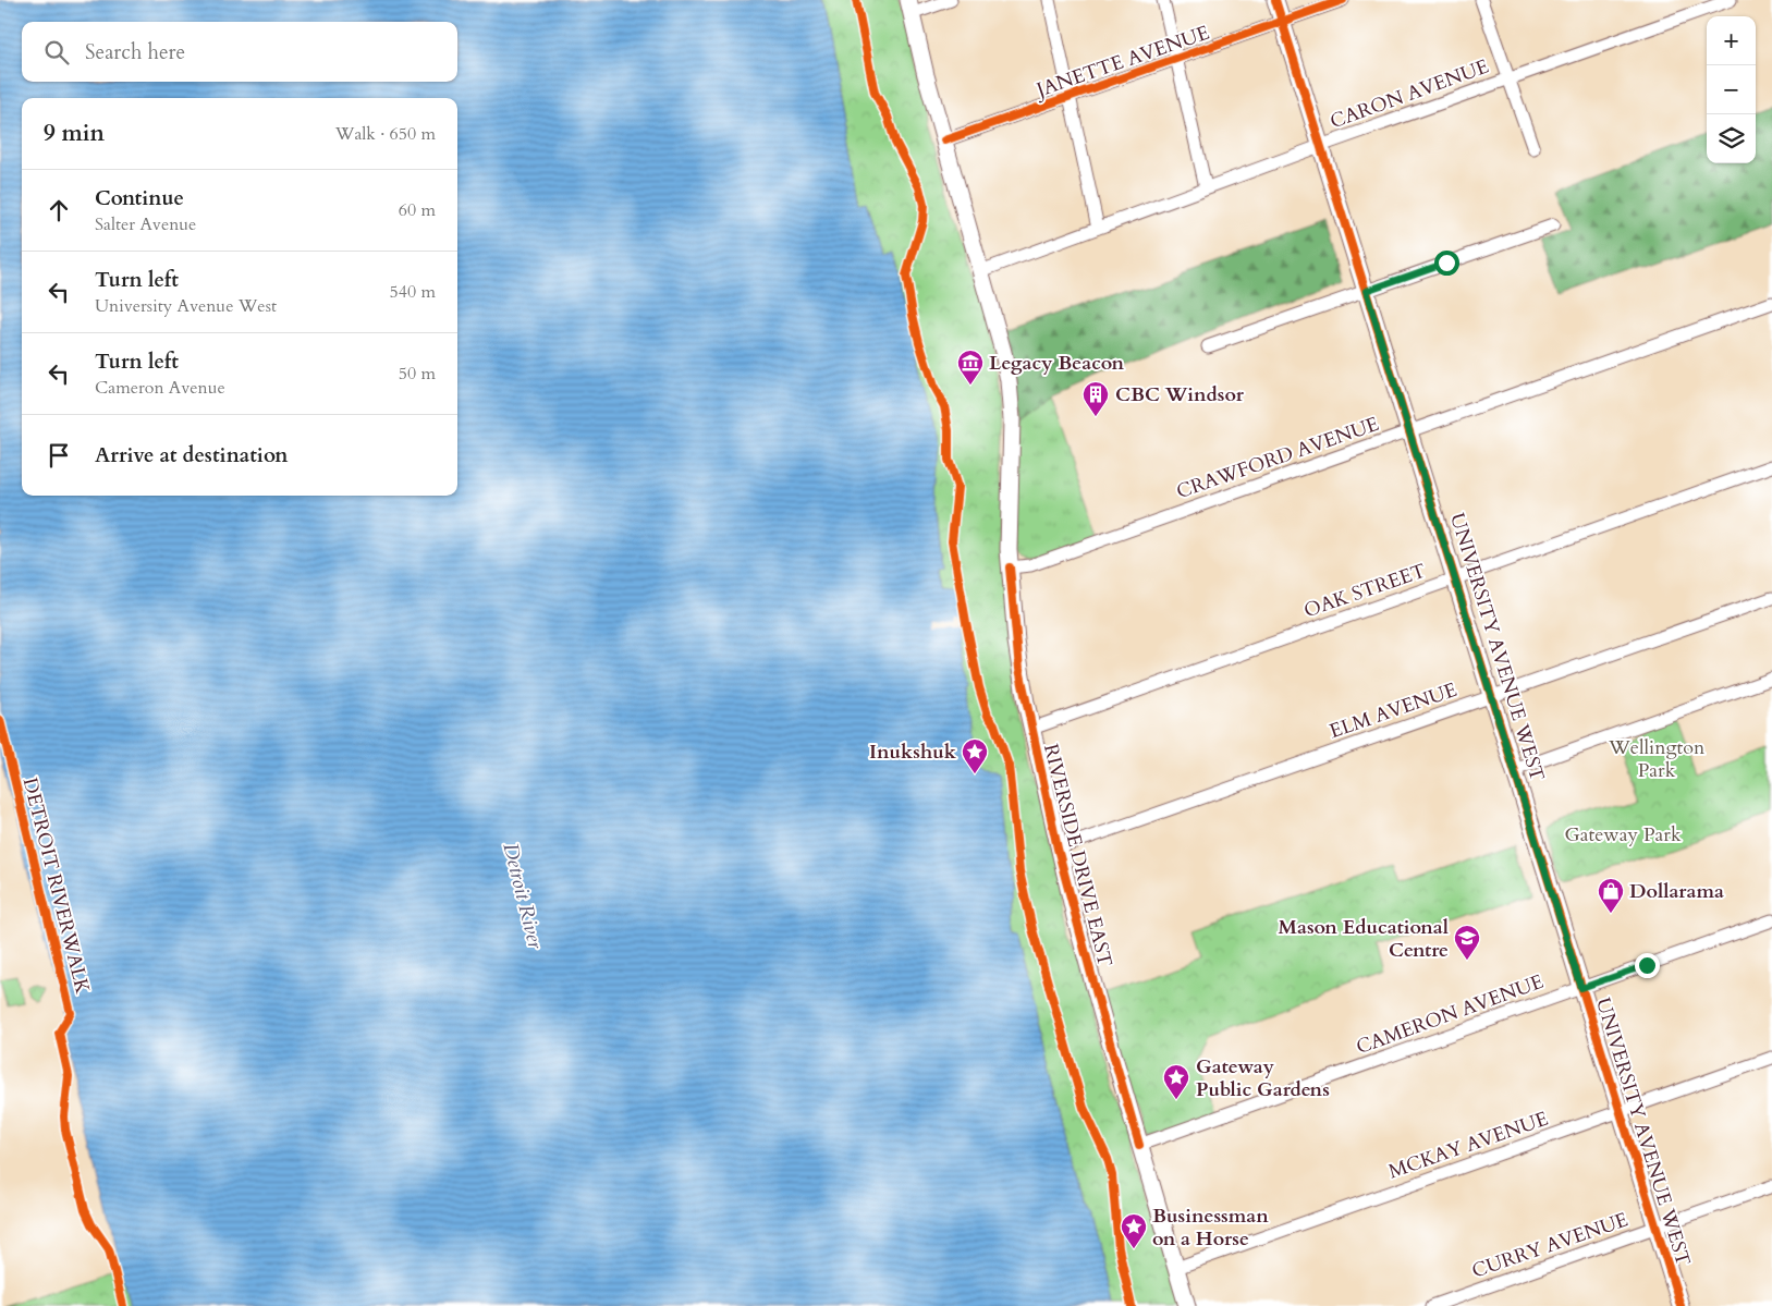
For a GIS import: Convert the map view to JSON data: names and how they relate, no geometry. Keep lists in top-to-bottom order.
{
  "streets": {
    "main road": ["UNIVERSITY AVENUE WEST", "RIVERSIDE DRIVE EAST"],
    "street": [
      "JANETTE AVENUE",
      "CARON AVENUE",
      "CRAWFORD AVENUE",
      "OAK STREET",
      "ELM AVENUE",
      "CAMERON AVENUE",
      "MCKAY AVENUE",
      "CURRY AVENUE"
    ],
    "cycle path": ["DETROIT RIVERWALK"]
  },
  "crossings": [
    ["JANETTE AVENUE", "UNIVERSITY AVENUE WEST"],
    ["JANETTE AVENUE", "RIVERSIDE DRIVE EAST"],
    ["CARON AVENUE", "UNIVERSITY AVENUE WEST"],
    ["CARON AVENUE", "RIVERSIDE DRIVE EAST"],
    ["CRAWFORD AVENUE", "UNIVERSITY AVENUE WEST"],
    ["CRAWFORD AVENUE", "RIVERSIDE DRIVE EAST"],
    ["OAK STREET", "UNIVERSITY AVENUE WEST"],
    ["OAK STREET", "RIVERSIDE DRIVE EAST"],
    ["UNIVERSITY AVENUE WEST", "ELM AVENUE"],
    ["UNIVERSITY AVENUE WEST", "CAMERON AVENUE"],
    ["UNIVERSITY AVENUE WEST", "MCKAY AVENUE"],
    ["UNIVERSITY AVENUE WEST", "CURRY AVENUE"],
    ["ELM AVENUE", "RIVERSIDE DRIVE EAST"],
    ["RIVERSIDE DRIVE EAST", "CAMERON AVENUE"],
    ["RIVERSIDE DRIVE EAST", "MCKAY AVENUE"]
  ],
  "water": ["Detroit River"],
  "parks": ["Wellington Park", "Gateway Park"],
  "places": {
    "museum": ["Legacy Beacon"],
    "building": ["CBC Windsor"],
    "place": ["Inukshuk", "Gateway Public Gardens", "Businessman on a Horse"],
    "shop": ["Dollarama"],
    "school or university": ["Mason Educational Centre"]
  },
  "page": {
    "map_buttons": ["+", "−"],
    "search": "Search here",
    "heading": ["9 min", "Walk · 650 m"],
    "list": [
      ["Continue", "Salter Avenue", "60 m"],
      ["Turn left", "University Avenue West", "540 m"],
      ["Turn left", "Cameron Avenue", "50 m"],
      "Arrive at destination"
    ]
  }
}
